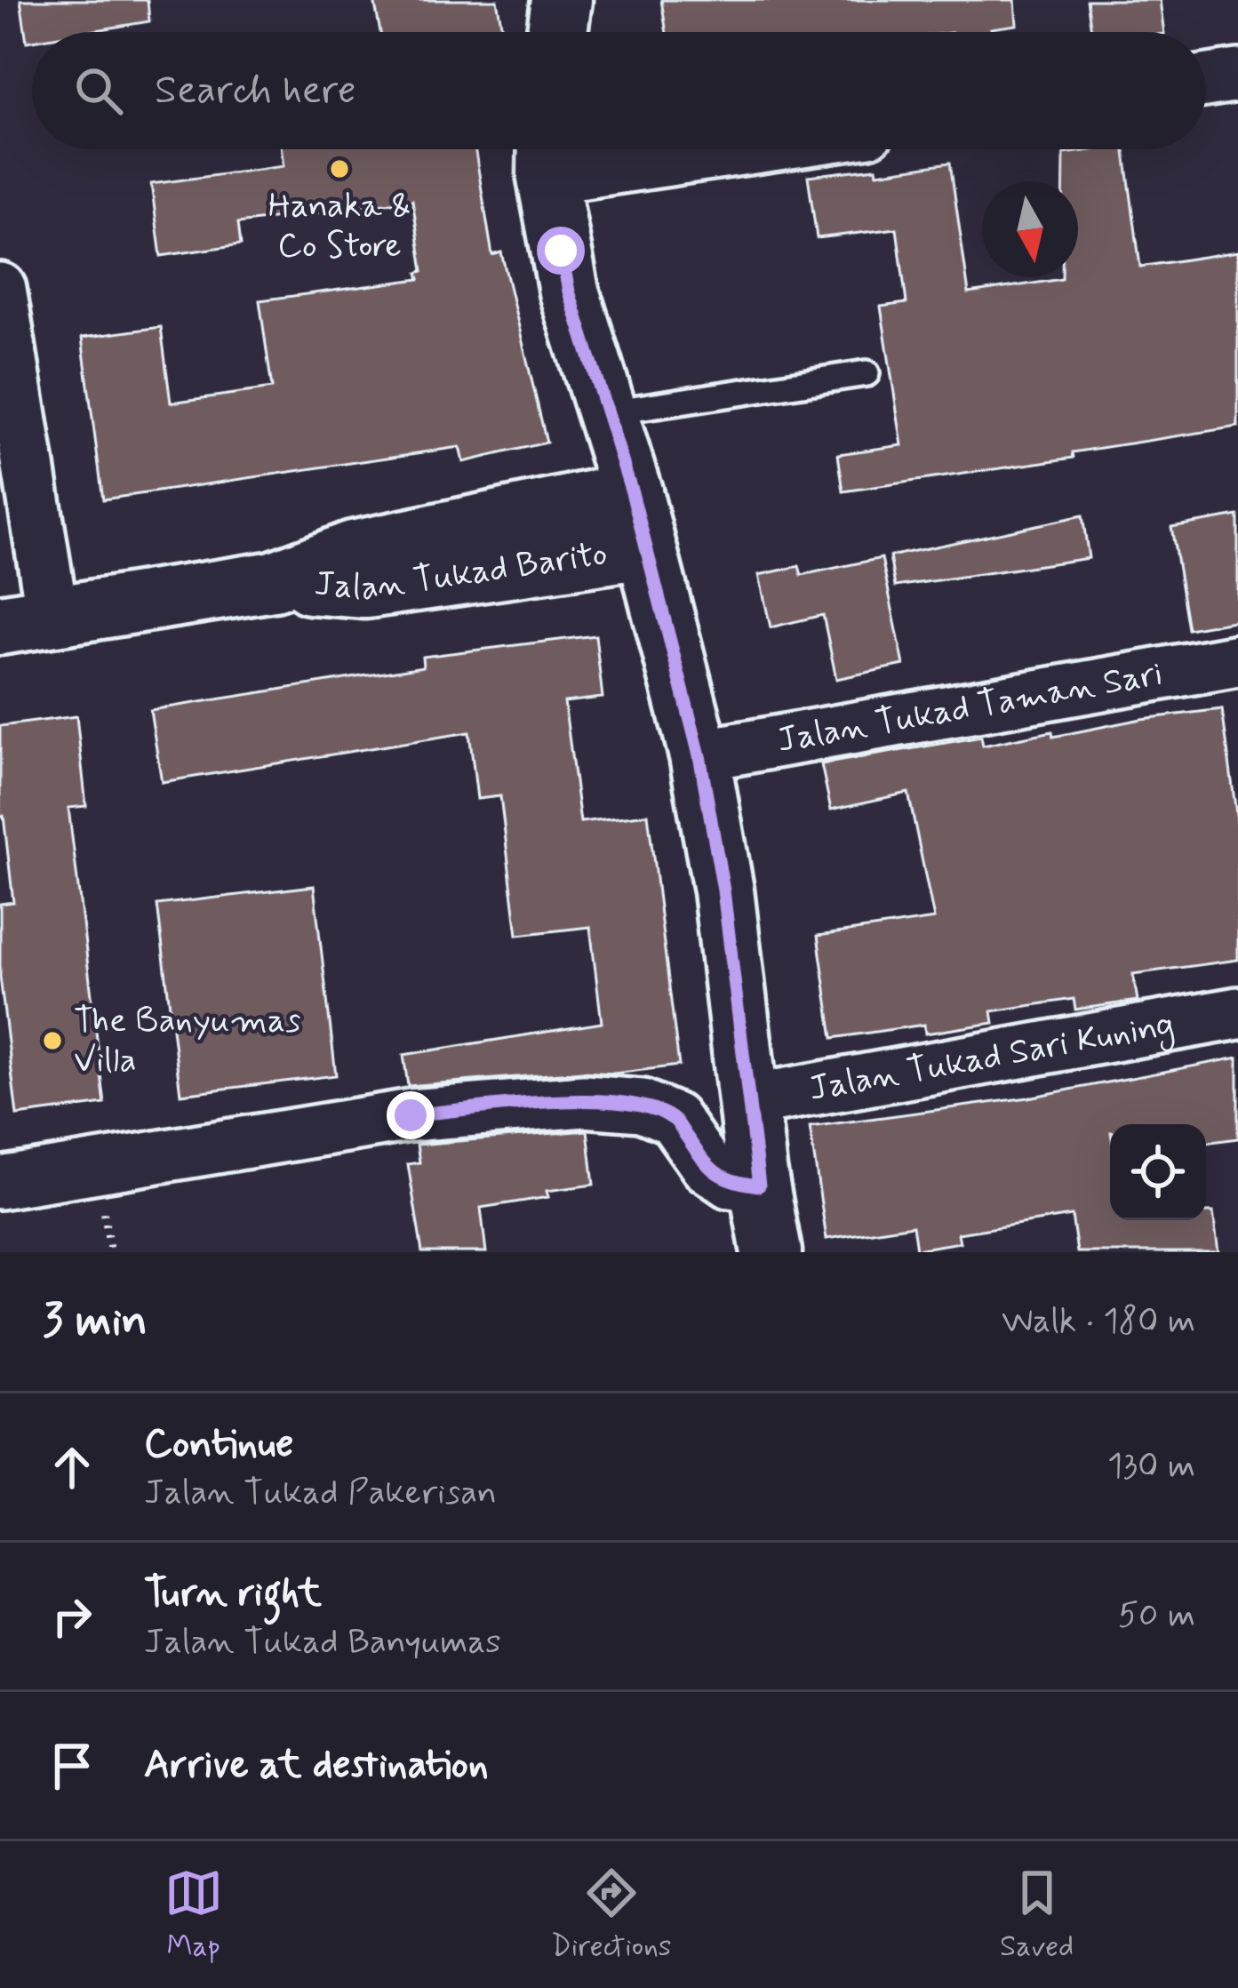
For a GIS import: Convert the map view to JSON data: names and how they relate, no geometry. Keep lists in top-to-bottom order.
{
  "streets": {
    "street": ["Jalan Tukad Barito", "Jalan Tukad Taman Sari", "Jalan Tukad Sari Kuning"]
  },
  "places": ["Hanaka & Co Store", "The Banyumas Villa"],
  "north": "bottom",
  "page": {
    "search": "Search here",
    "heading": ["3 min", "Walk · 180 m"],
    "list": [
      ["Continue", "Jalan Tukad Pakerisan", "130 m"],
      ["Turn right", "Jalan Tukad Banyumas", "50 m"],
      "Arrive at destination"
    ],
    "nav": ["Map", "Directions", "Saved"]
  }
}
